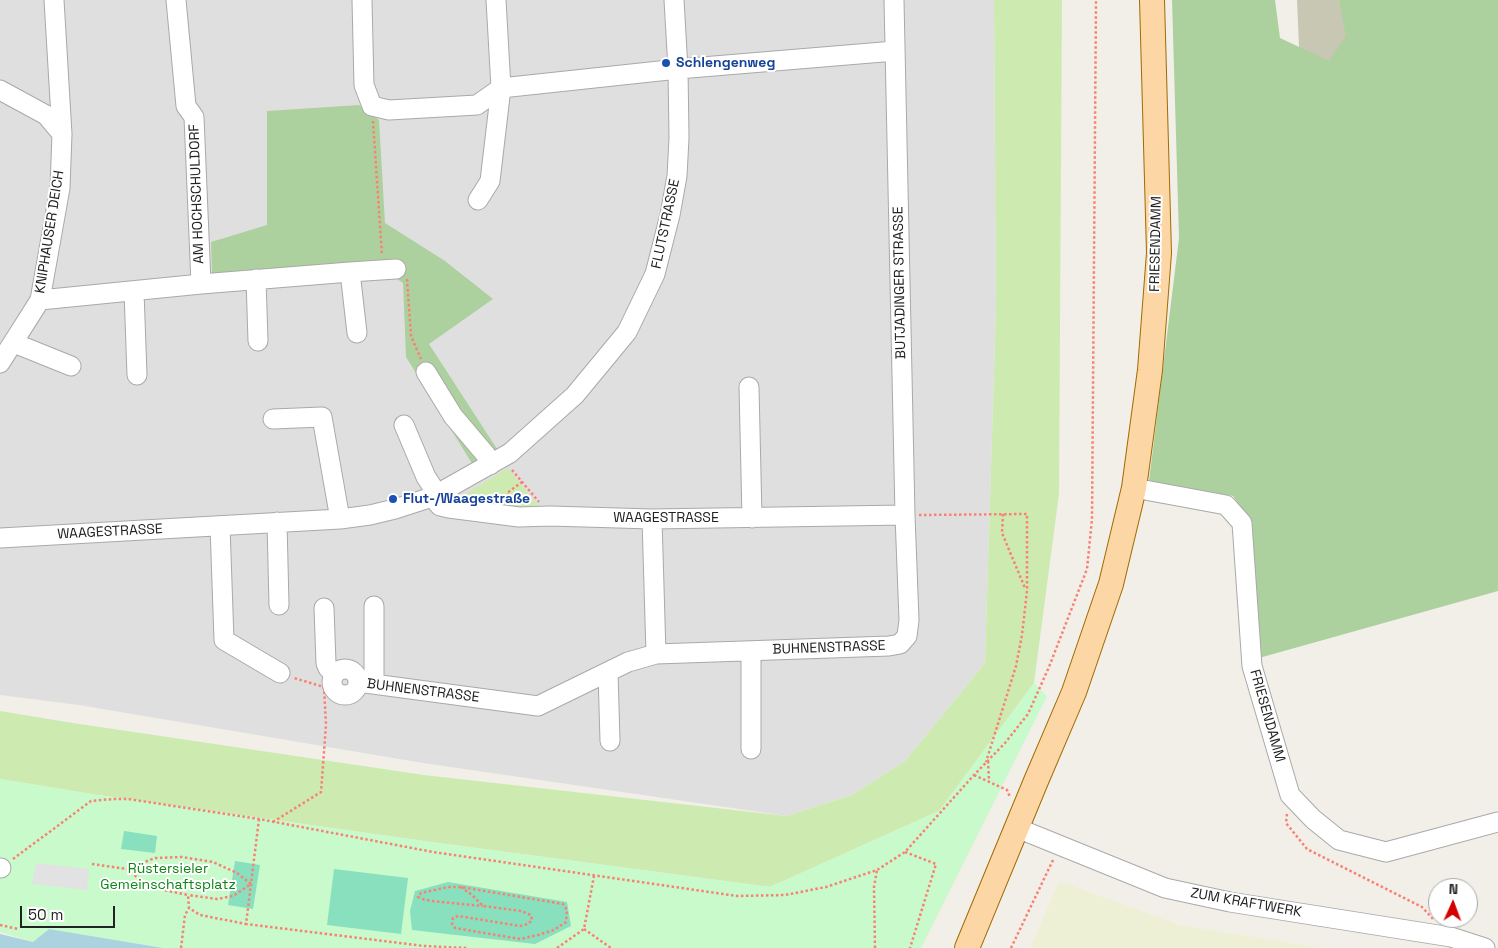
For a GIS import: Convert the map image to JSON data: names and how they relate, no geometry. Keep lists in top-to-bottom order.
{
  "streets": {
    "main road": ["FRIESENDAMM"],
    "street": [
      "AM HOCHSCHULDORF",
      "FLUTSTRASSE",
      "KNIPHAUSER DEICH",
      "BUTJADINGER STRASSE",
      "WAAGESTRASSE",
      "BUHNENSTRASSE",
      "ZUM KRAFTWERK"
    ]
  },
  "crossings": [
    ["AM HOCHSCHULDORF", "KNIPHAUSER DEICH"],
    ["FLUTSTRASSE", "WAAGESTRASSE"],
    ["FRIESENDAMM", "ZUM KRAFTWERK"],
    ["BUTJADINGER STRASSE", "WAAGESTRASSE"],
    ["BUTJADINGER STRASSE", "BUHNENSTRASSE"],
    ["WAAGESTRASSE", "BUHNENSTRASSE"]
  ],
  "parks": ["Rüstersieler Gemeinschaftsplatz"],
  "places": ["Schlengenweg", "Flut-/Waagestraße"],
  "scale_bar": "50 m",
  "north": "top"
}
